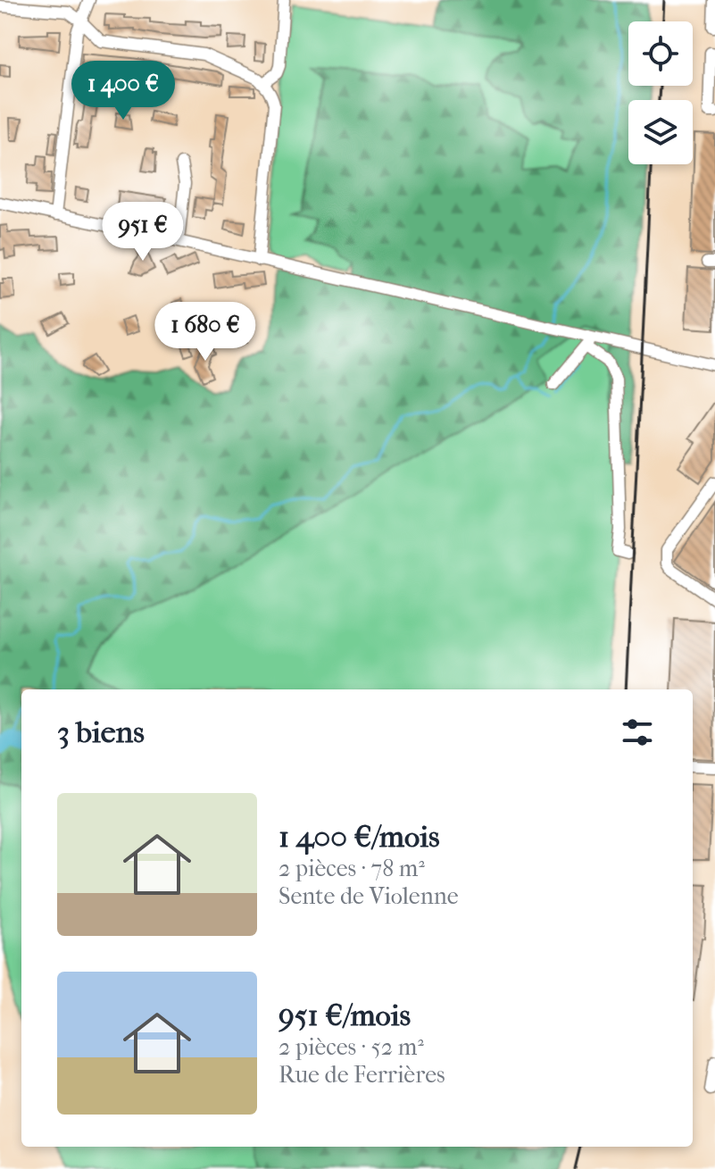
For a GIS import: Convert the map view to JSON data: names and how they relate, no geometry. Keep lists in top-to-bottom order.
{
  "page": {
    "price": ["1 400 €", "951 €", "1 680 €"],
    "heading": "3 biens",
    "list": [
      {
        "name": "1 400 €/mois",
        "note": "2 pièces · 78 m² · Sente de Violenne"
      },
      {
        "name": "951 €/mois",
        "note": "2 pièces · 52 m² · Rue de Ferrières"
      }
    ]
  }
}
